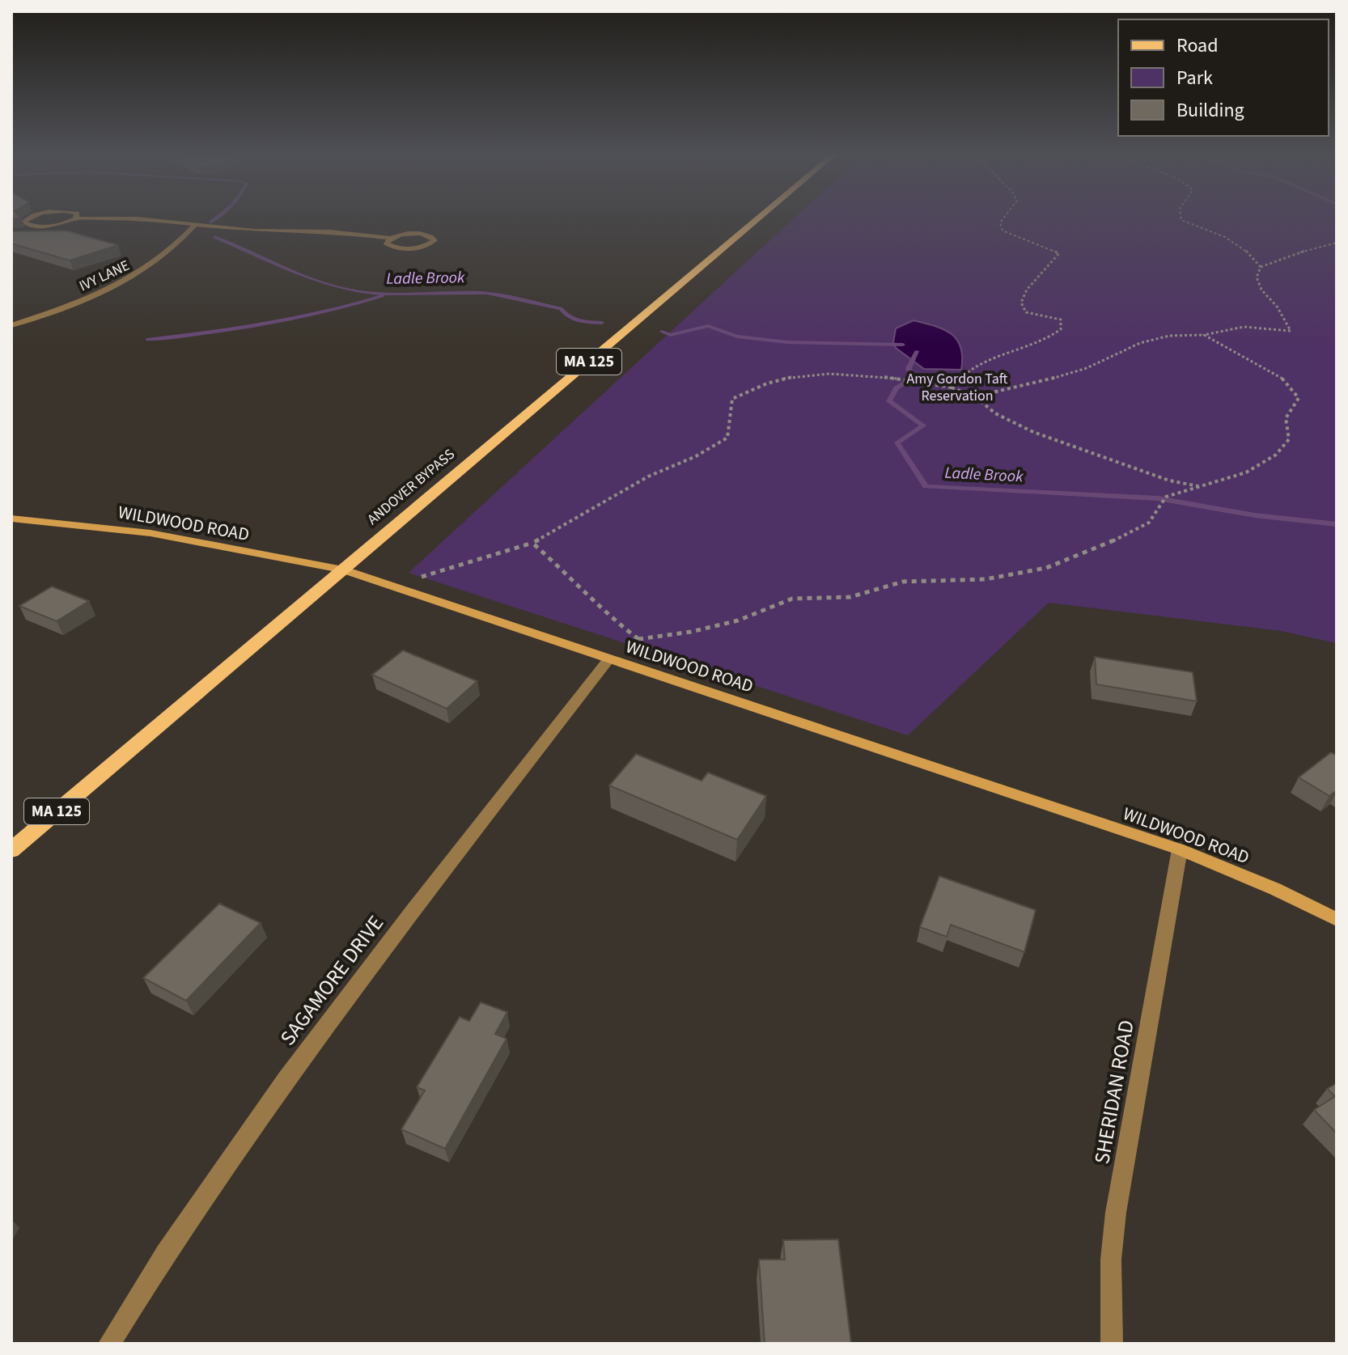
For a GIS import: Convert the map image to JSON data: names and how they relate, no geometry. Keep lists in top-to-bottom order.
{
  "streets": {
    "main road": ["MA 125", "ANDOVER BYPASS"],
    "street": [
      "IVY LANE",
      "WILDWOOD ROAD",
      "SAGAMORE DRIVE",
      "SHERIDAN ROAD"
    ]
  },
  "crossings": [
    ["ANDOVER BYPASS", "WILDWOOD ROAD"],
    ["WILDWOOD ROAD", "SAGAMORE DRIVE"],
    ["WILDWOOD ROAD", "SHERIDAN ROAD"]
  ],
  "water": ["Ladle Brook"],
  "parks": ["Amy Gordon Taft Reservation"],
  "legend": ["Road", "Park", "Building"]
}
